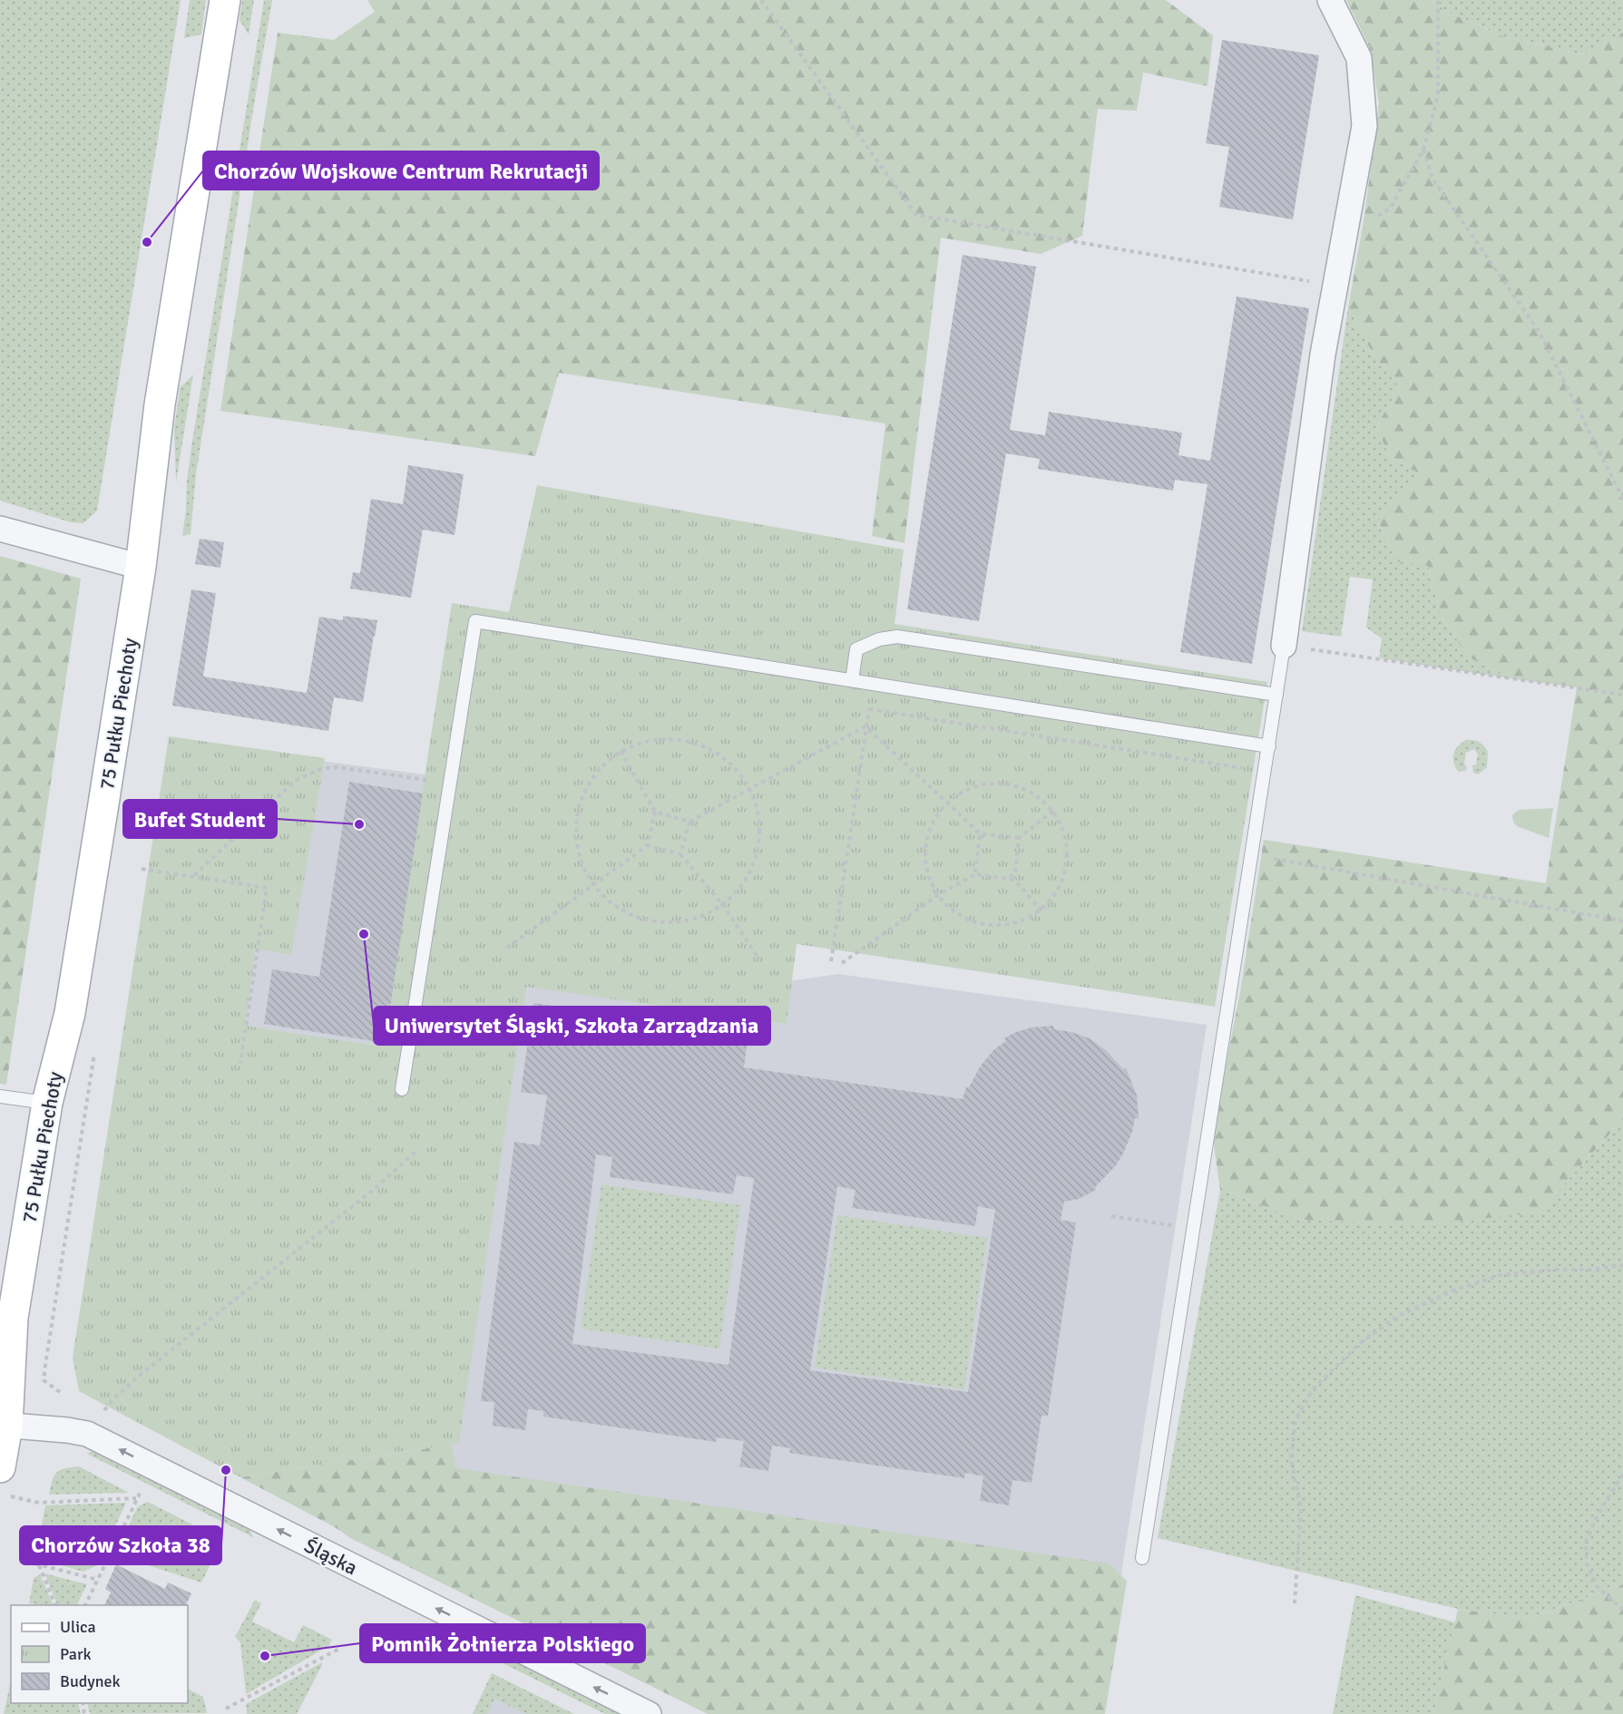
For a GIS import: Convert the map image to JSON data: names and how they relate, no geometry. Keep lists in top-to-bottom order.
{
  "streets": {
    "main road": ["75 Pułku Piechoty"],
    "street": ["Śląska"]
  },
  "crossings": [
    ["75 Pułku Piechoty", "Śląska"]
  ],
  "one_way": ["Śląska"],
  "places": [
    "Chorzów Wojskowe Centrum Rekrutacji",
    "Bufet Student",
    "Uniwersytet Śląski, Szkoła Zarządzania",
    "Chorzów Szkoła 38",
    "Pomnik Żołnierza Polskiego"
  ],
  "legend": ["Ulica", "Park", "Budynek"]
}
